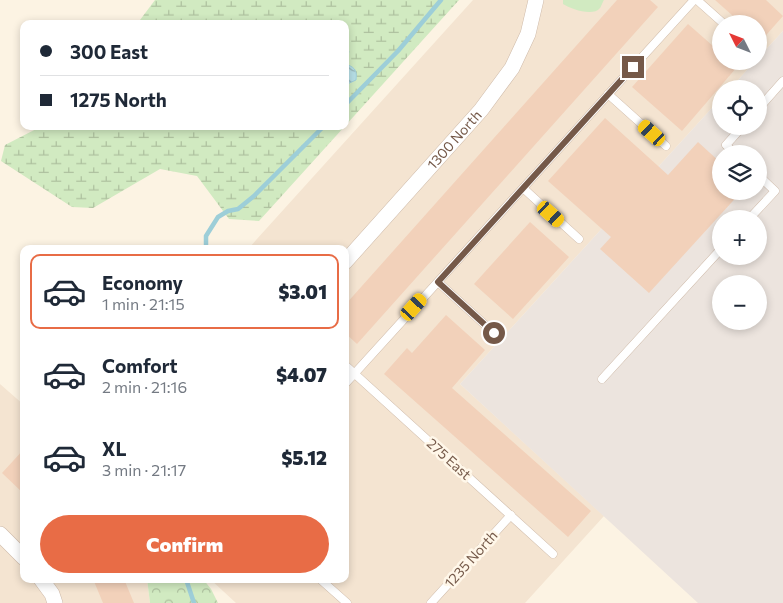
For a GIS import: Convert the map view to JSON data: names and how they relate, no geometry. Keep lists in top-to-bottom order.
{
  "streets": {
    "street": ["1300 North"],
    "lane": ["275 East", "1235 North"]
  },
  "crossings": [
    ["275 East", "1235 North"]
  ],
  "north": "top left",
  "page": {
    "map_buttons": ["+", "−"],
    "banner": ["300 East", "1275 North"],
    "list": [
      {
        "name": "Economy",
        "note": "1 min · 21:15",
        "value": "$3.01"
      },
      {
        "name": "Comfort",
        "note": "2 min · 21:16",
        "value": "$4.07"
      },
      {
        "name": "XL",
        "note": "3 min · 21:17",
        "value": "$5.12"
      }
    ],
    "buttons": "Confirm"
  }
}
